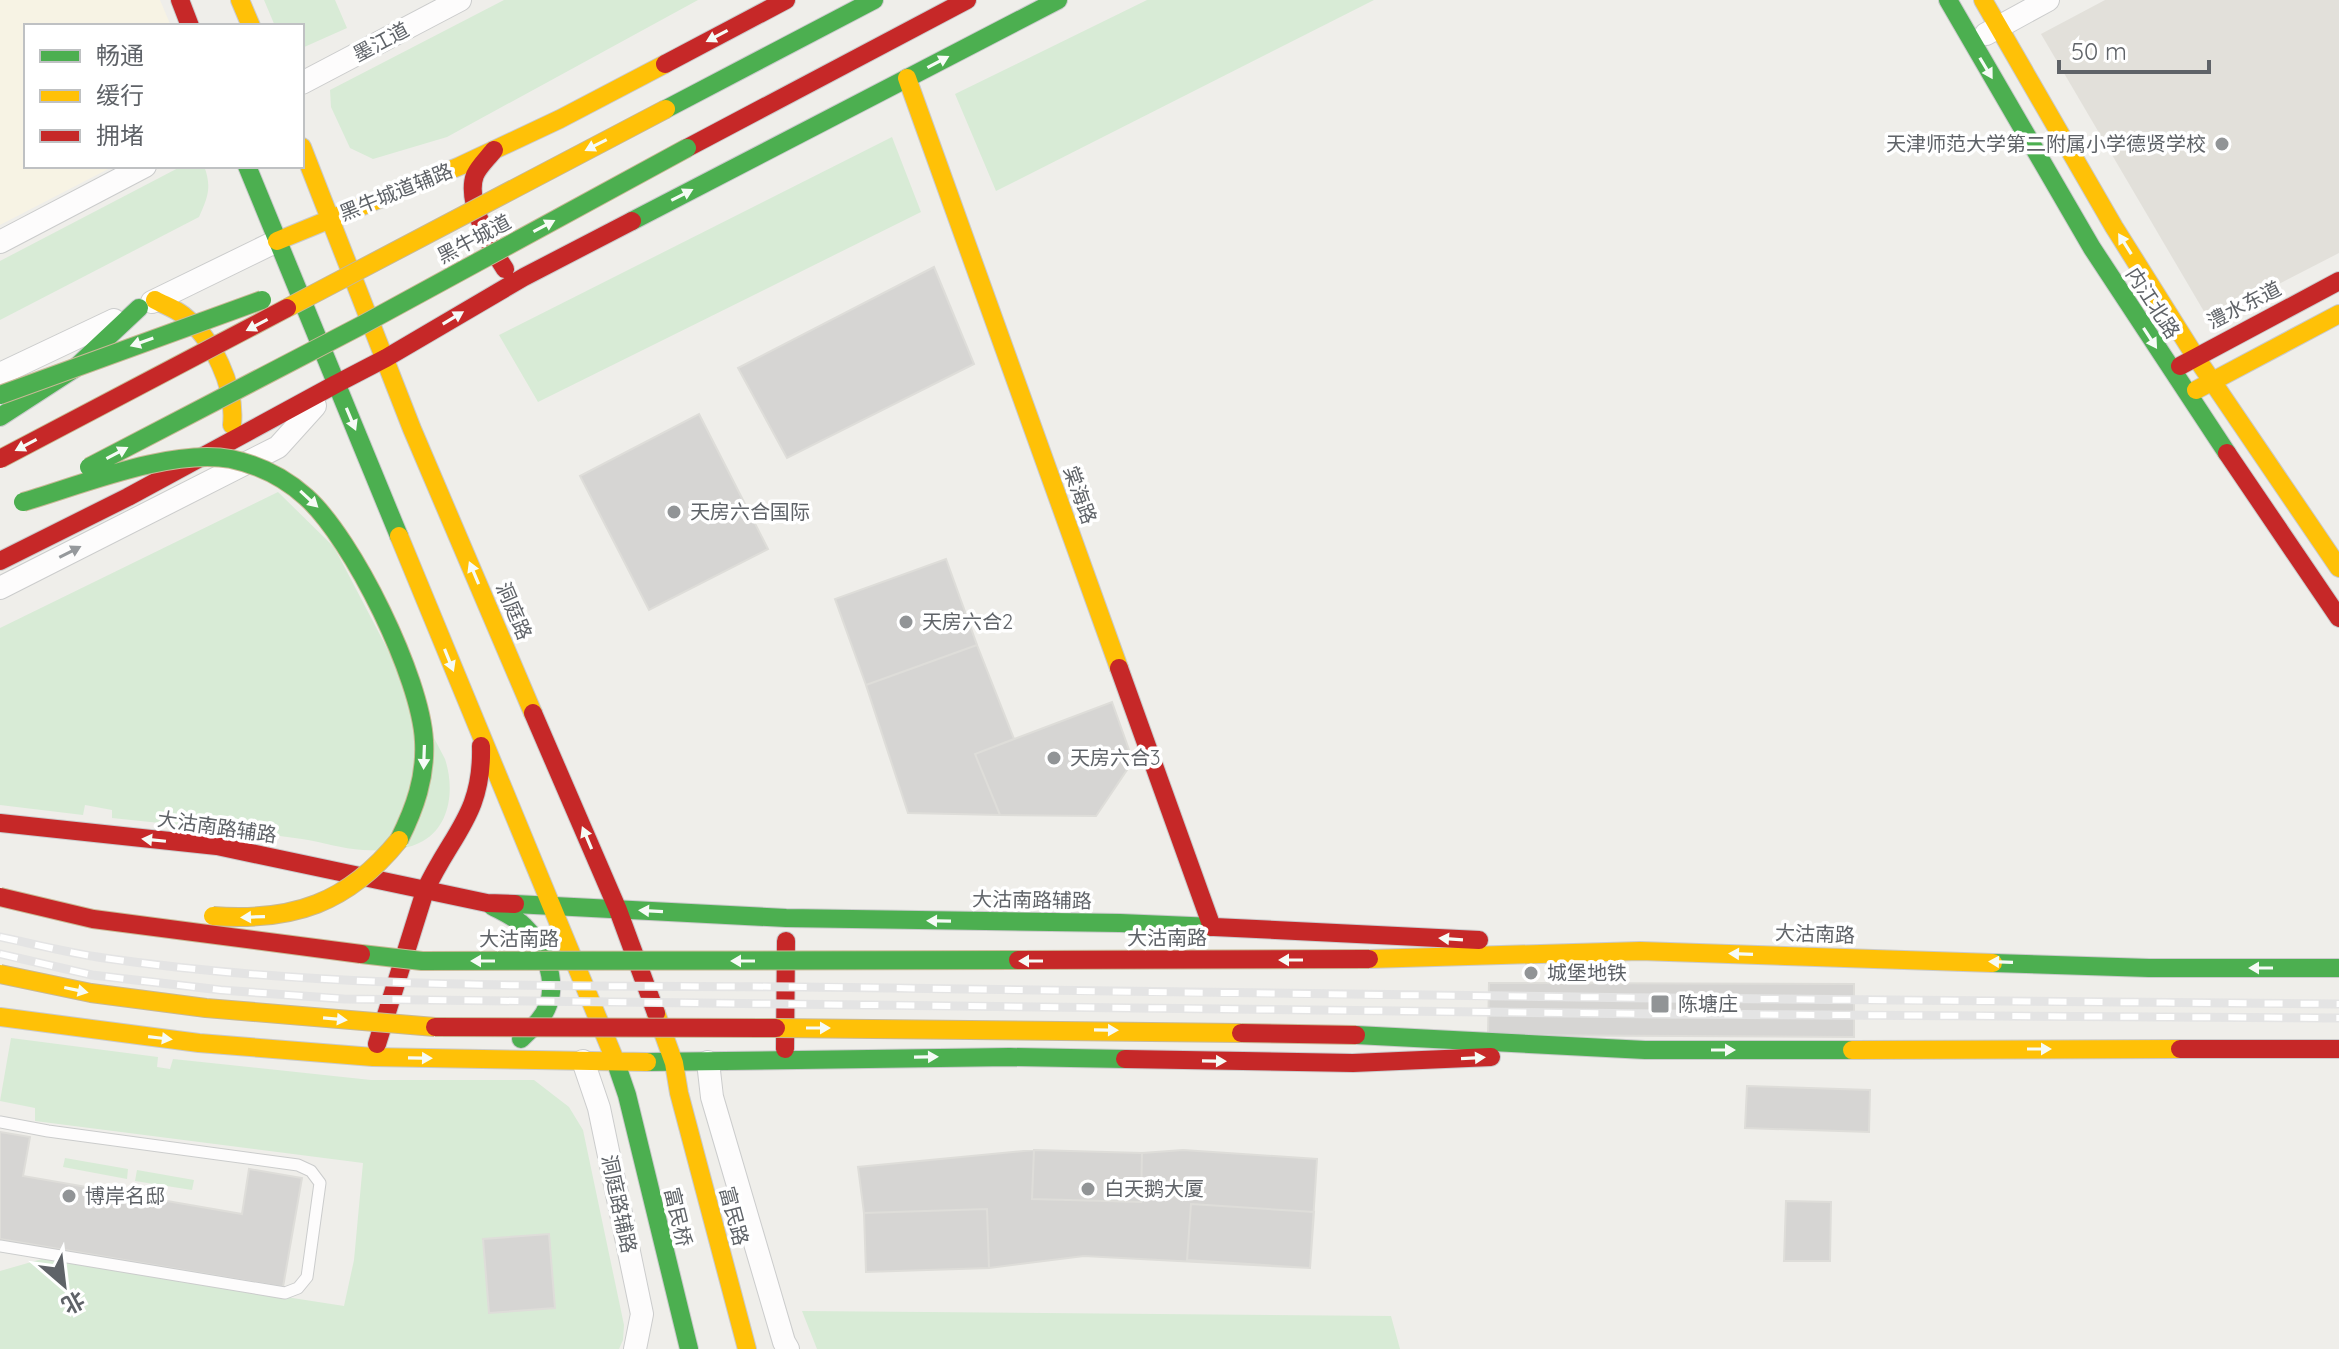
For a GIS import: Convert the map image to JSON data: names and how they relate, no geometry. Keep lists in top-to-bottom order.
{
  "streets": {
    "main road": [
      "黑牛城道辅路",
      "黑牛城道",
      "内江北路",
      "澧水东道",
      "棠海路",
      "洞庭路",
      "大沽南路辅路",
      "大沽南路",
      "富民路",
      "富民桥"
    ],
    "street": ["墨江道", "洞庭路辅路"]
  },
  "crossings": [
    ["黑牛城道辅路", "洞庭路"],
    ["黑牛城道", "大沽南路"],
    ["内江北路", "澧水东道"],
    ["棠海路", "大沽南路辅路"],
    ["洞庭路", "大沽南路辅路"],
    ["洞庭路", "富民路"],
    ["大沽南路辅路", "大沽南路"]
  ],
  "places": {
    "other": [
      "天津师范大学第二附属小学德贤学校",
      "天房六合国际",
      "天房六合2",
      "天房六合3",
      "城堡地铁",
      "白天鹅大厦",
      "博岸名邸"
    ],
    "transit": ["陈塘庄"]
  },
  "legend": ["畅通", "缓行", "拥堵"],
  "scale_bar": "50 m",
  "north": "bottom right"
}
